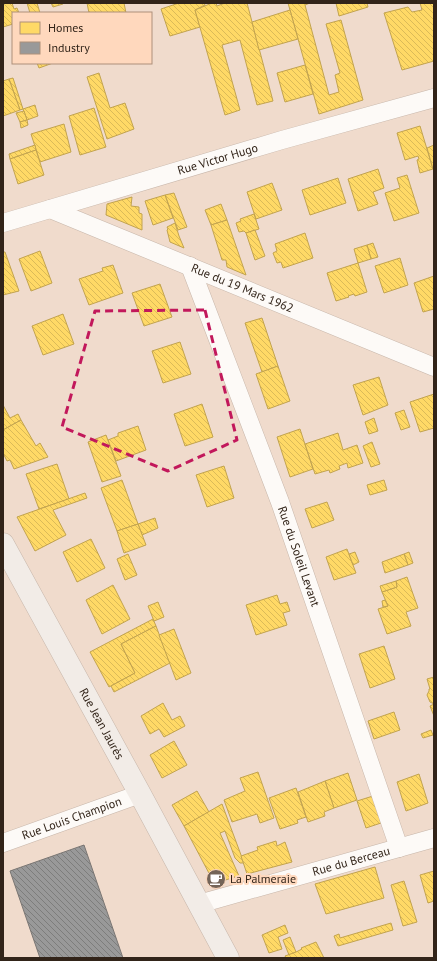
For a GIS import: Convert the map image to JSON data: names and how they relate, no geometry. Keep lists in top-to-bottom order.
{
  "streets": {
    "street": [
      "Rue Victor Hugo",
      "Rue du 19 Mars 1962",
      "Rue du Soleil Levant",
      "Rue Jean Jaurès",
      "Rue Louis Champion",
      "Rue du Berceau"
    ]
  },
  "crossings": [
    ["Rue Victor Hugo", "Rue du 19 Mars 1962"],
    ["Rue du 19 Mars 1962", "Rue du Soleil Levant"],
    ["Rue du Soleil Levant", "Rue du Berceau"],
    ["Rue Jean Jaurès", "Rue Louis Champion"],
    ["Rue Jean Jaurès", "Rue du Berceau"]
  ],
  "places": {
    "cafe": ["La Palmeraie"]
  },
  "legend": ["Homes", "Industry"]
}
